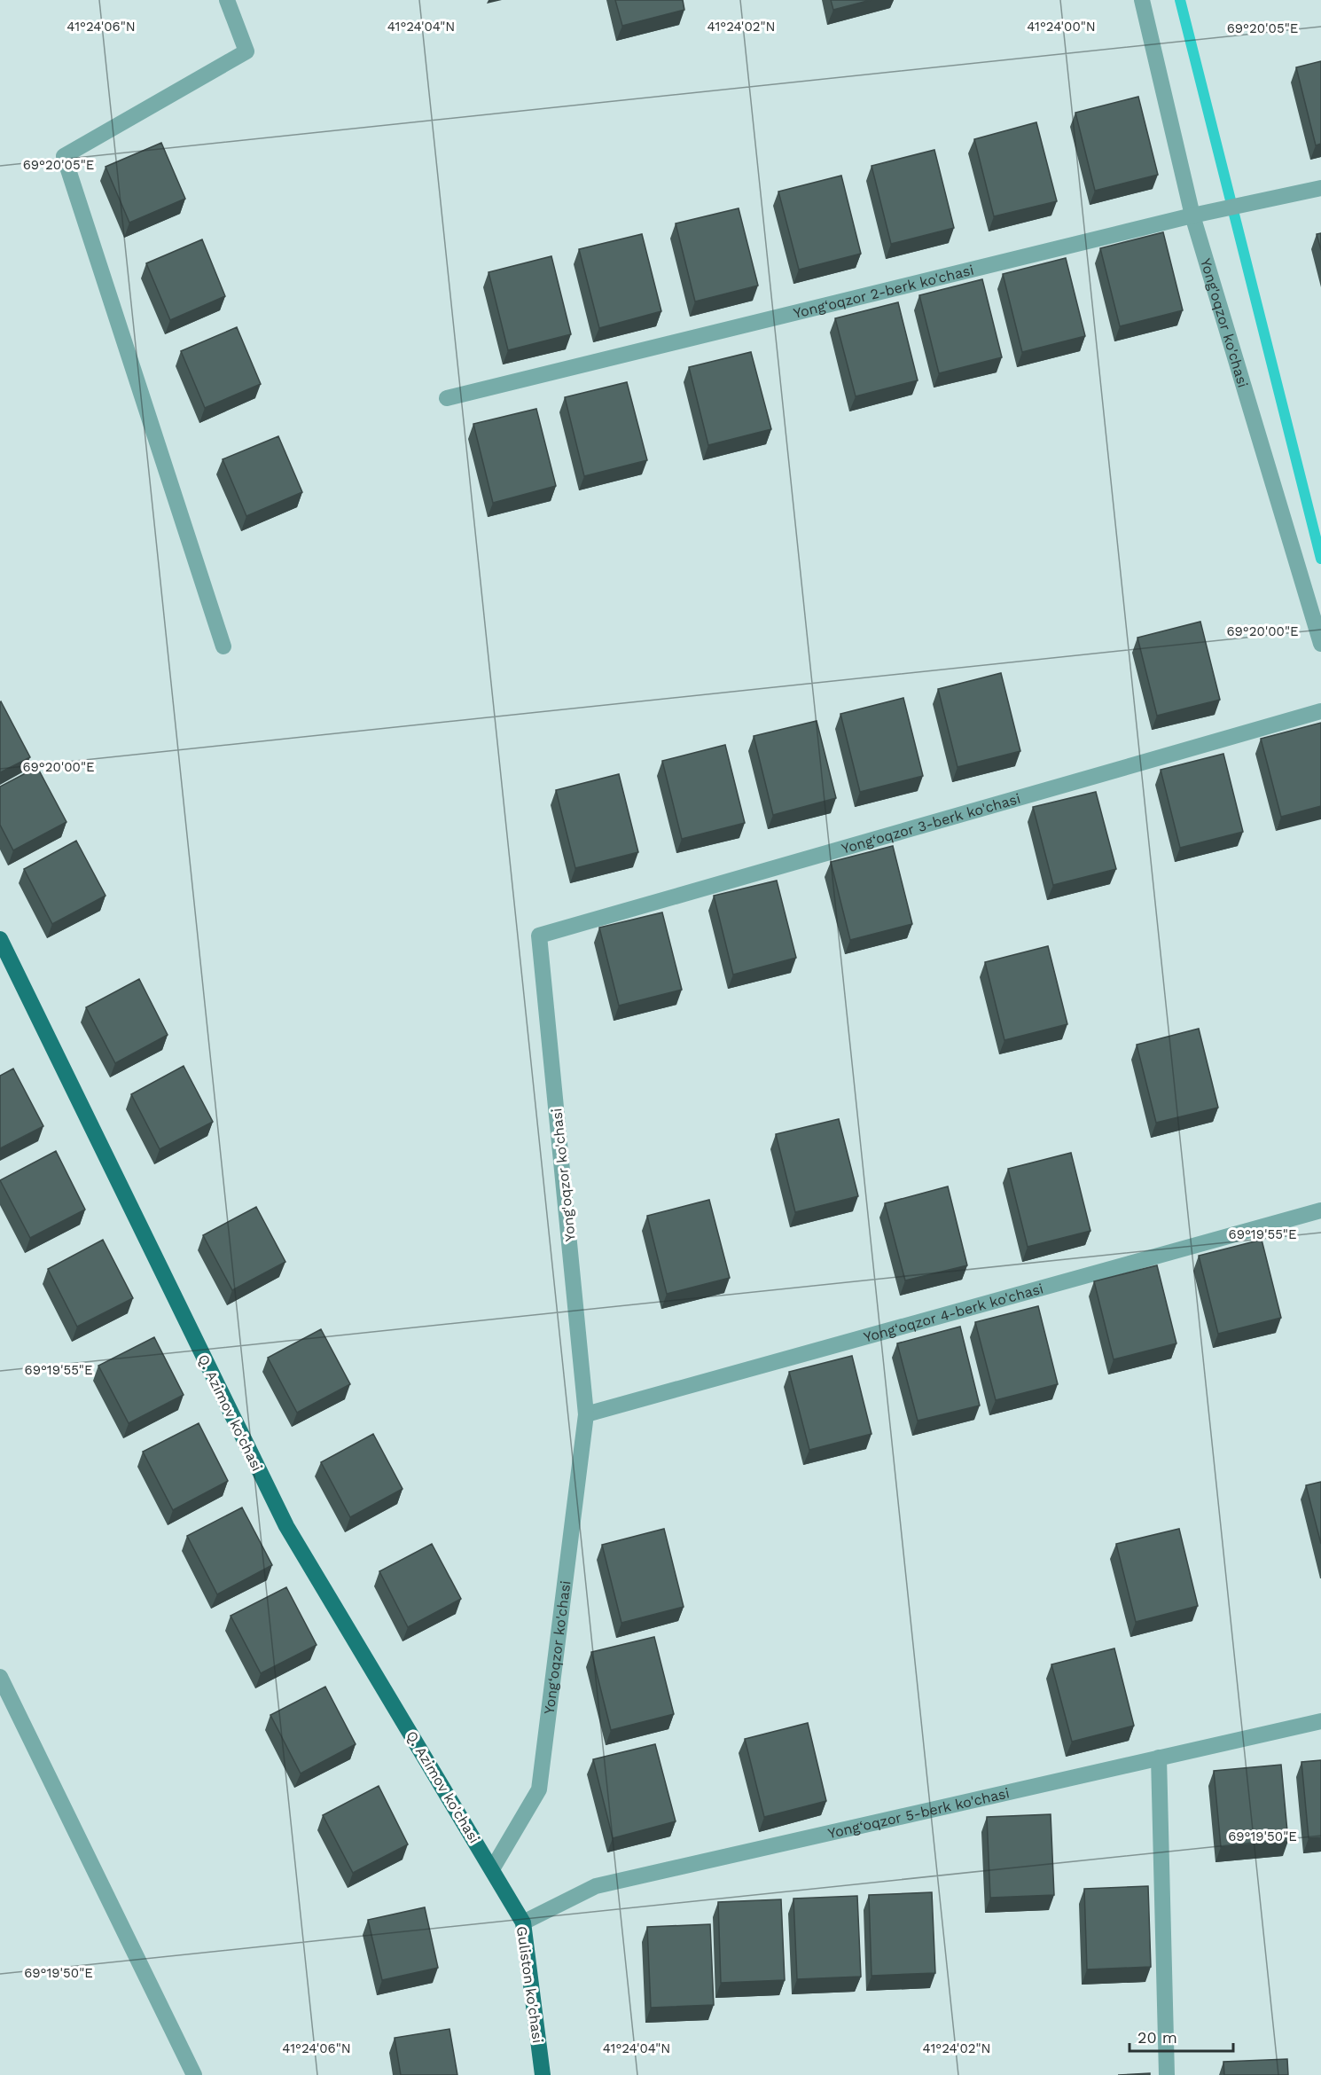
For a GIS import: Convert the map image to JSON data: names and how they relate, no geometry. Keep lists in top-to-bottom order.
{
  "streets": {
    "main road": ["Q. Azimov ko'chasi", "Guliston ko'chasi"],
    "street": [
      "Yong‘oqzor 2-berk ko'chasi",
      "Yong'oqzor ko'chasi",
      "Yong‘oqzor 3-berk ko'chasi",
      "Yong‘oqzor 4-berk ko'chasi",
      "Yong‘oqzor ko'chasi",
      "Yong‘oqzor 5-berk ko'chasi"
    ]
  },
  "crossings": [
    ["Yong‘oqzor 2-berk ko'chasi", "Yong'oqzor ko'chasi"],
    ["Yong'oqzor ko'chasi", "Yong‘oqzor 3-berk ko'chasi"],
    ["Yong'oqzor ko'chasi", "Yong‘oqzor 4-berk ko'chasi"],
    ["Yong'oqzor ko'chasi", "Yong‘oqzor ko'chasi"],
    ["Yong‘oqzor 4-berk ko'chasi", "Yong‘oqzor ko'chasi"],
    ["Q. Azimov ko'chasi", "Yong‘oqzor ko'chasi"],
    ["Q. Azimov ko'chasi", "Guliston ko'chasi"],
    ["Yong‘oqzor ko'chasi", "Guliston ko'chasi"],
    ["Yong‘oqzor 5-berk ko'chasi", "Guliston ko'chasi"]
  ],
  "scale_bar": "20 m",
  "coordinates": [
    "41°24'06\"N",
    "41°24'04\"N",
    "41°24'02\"N",
    "41°24'00\"N",
    "69°20'05\"E",
    "69°20'00\"E",
    "69°19'55\"E",
    "69°19'50\"E"
  ]
}
